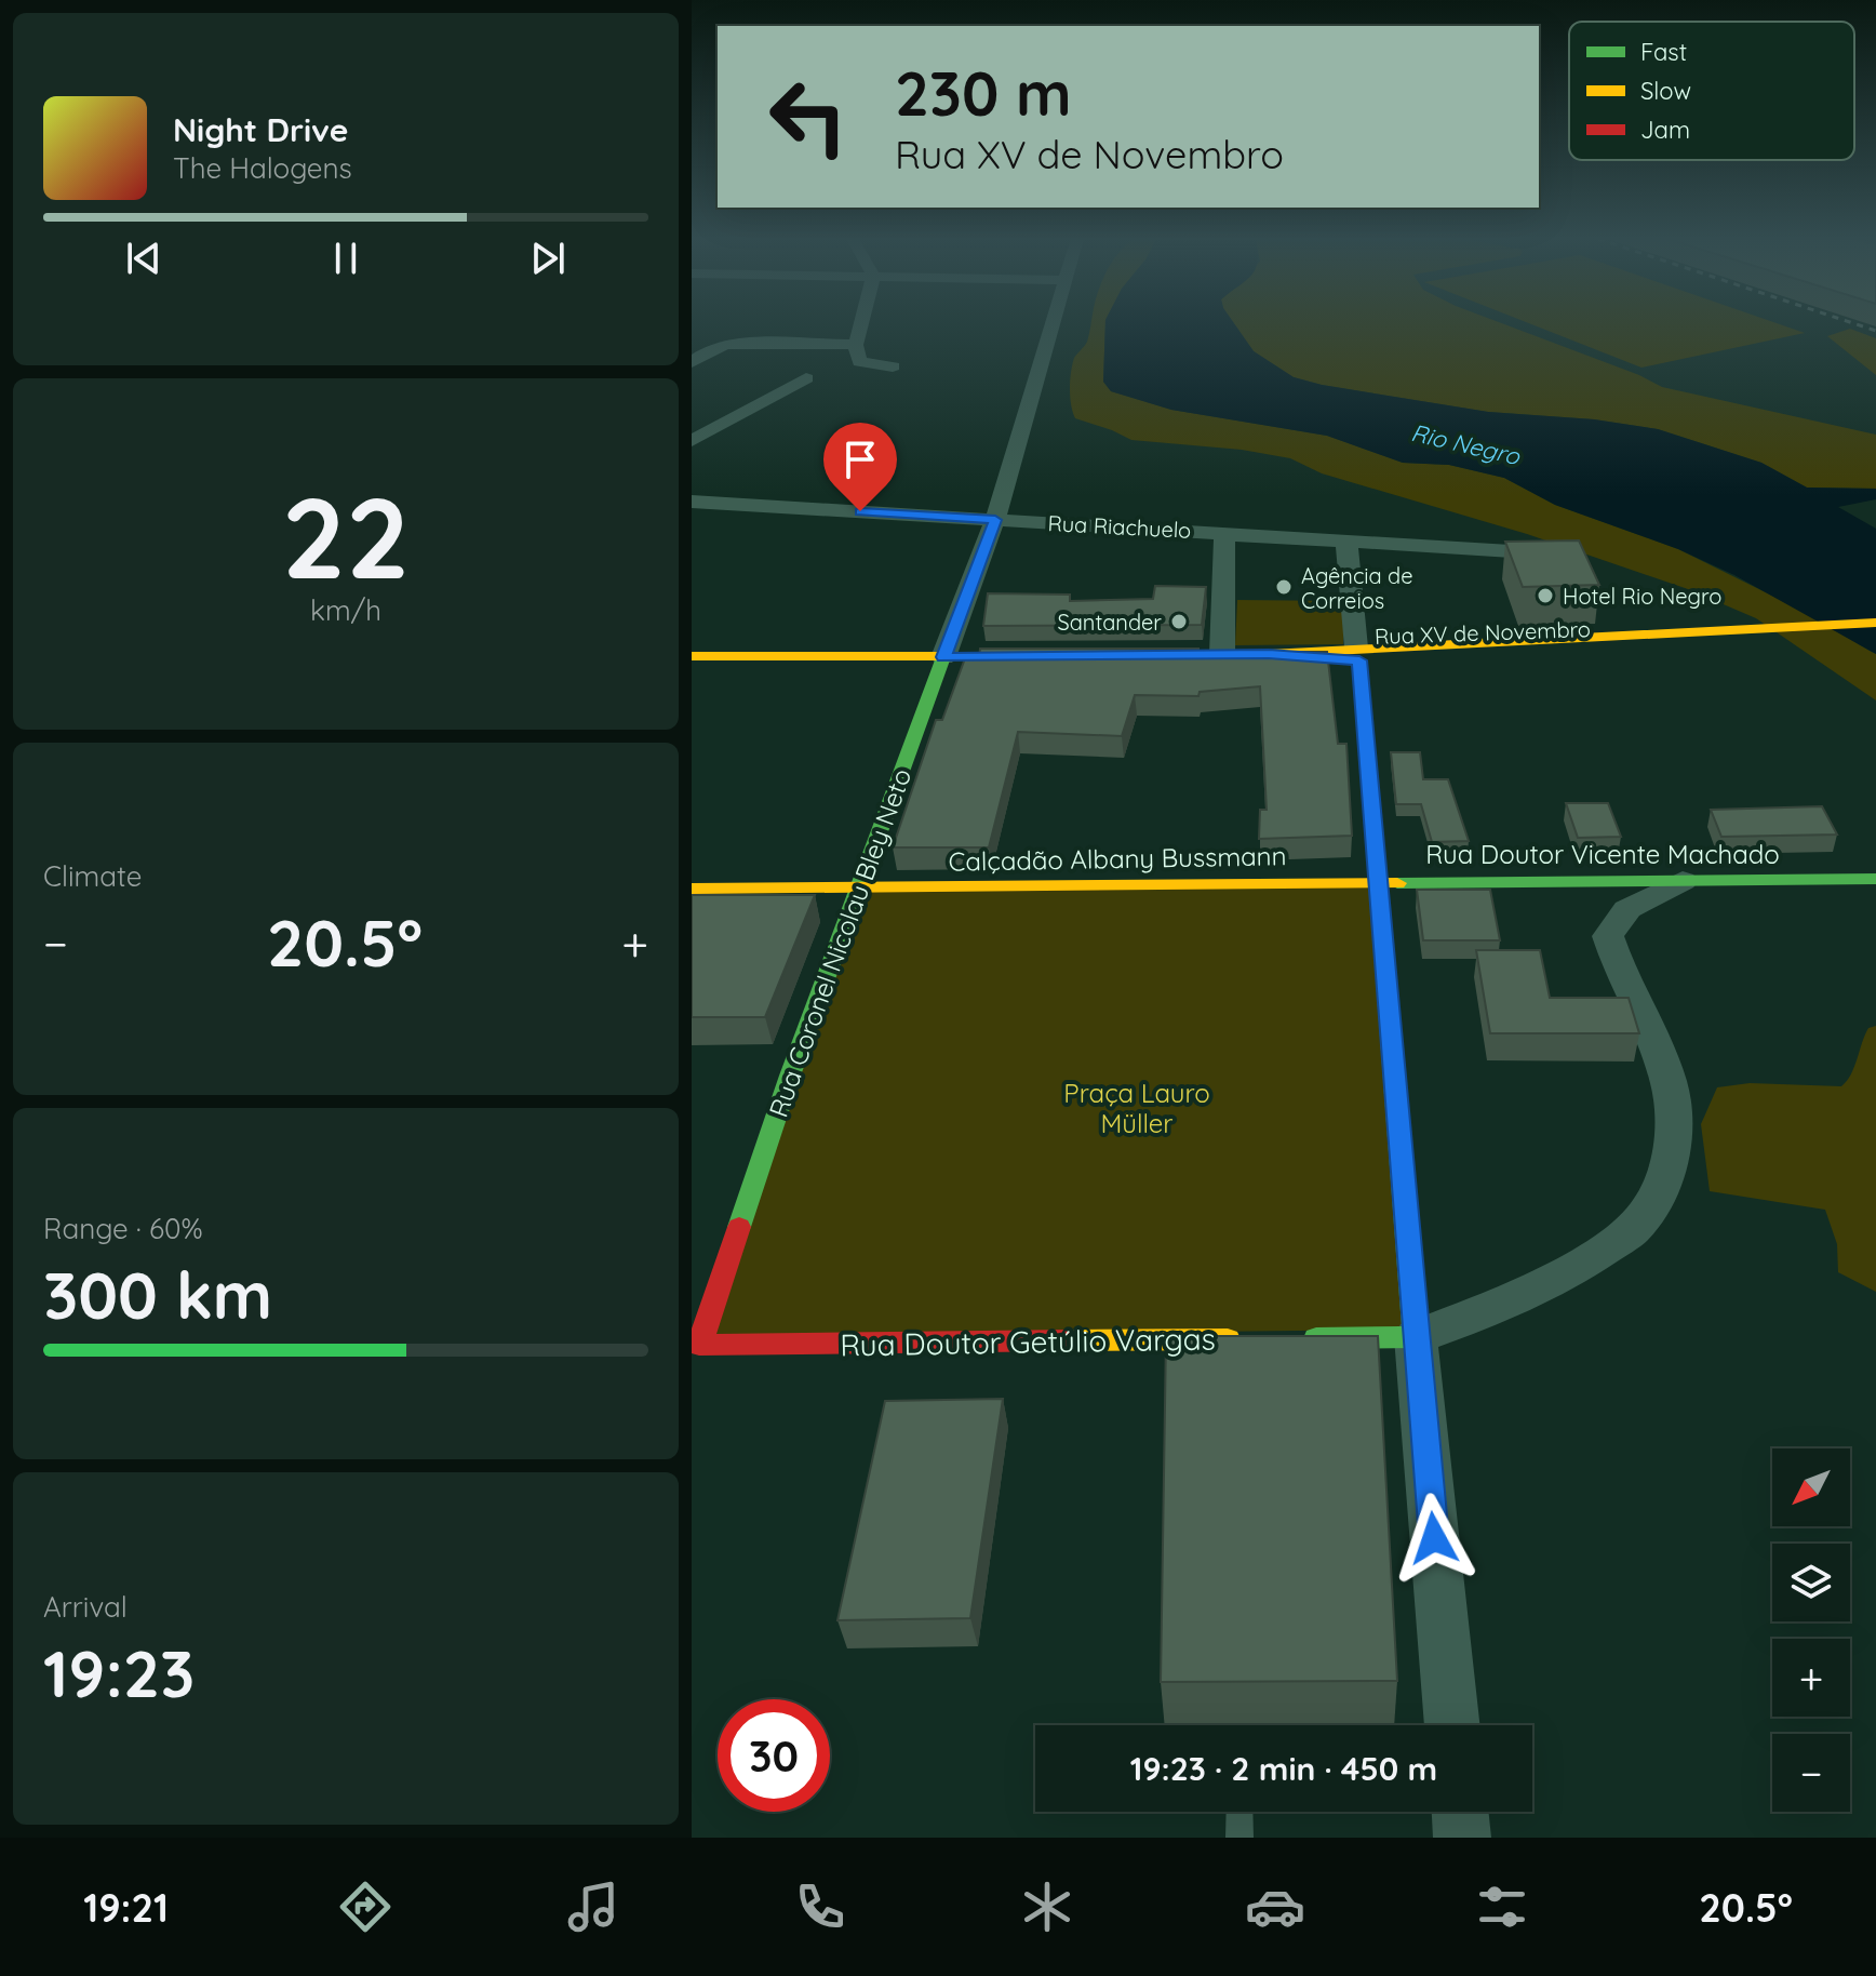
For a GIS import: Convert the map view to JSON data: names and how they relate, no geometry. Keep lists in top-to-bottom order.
{
  "streets": {
    "main road": [
      "Rua XV de Novembro",
      "Rua Doutor Vicente Machado",
      "Calçadão Albany Bussmann",
      "Rua Coronel Nicolau Bley Neto",
      "Rua Doutor Getúlio Vargas"
    ],
    "street": ["Rua Riachuelo"]
  },
  "crossings": [
    ["Rua Riachuelo", "Rua Coronel Nicolau Bley Neto"],
    ["Rua Doutor Vicente Machado", "Calçadão Albany Bussmann"],
    ["Calçadão Albany Bussmann", "Rua Coronel Nicolau Bley Neto"],
    ["Rua Coronel Nicolau Bley Neto", "Rua Doutor Getúlio Vargas"]
  ],
  "water": ["Rio Negro"],
  "parks": ["Praça Lauro Müller"],
  "places": ["Agência de Correios", "Hotel Rio Negro", "Santander"],
  "legend": ["Fast", "Slow", "Jam"],
  "north": "bottom left",
  "page": {
    "turn": ["230 m", "Rua XV de Novembro"],
    "song": ["Night Drive", "The Halogens"],
    "tile": [
      ["22", "km/h"],
      "Climate",
      ["Range · 60%", "300 km"],
      ["Arrival", "19:23"]
    ],
    "heat": ["−", "20.5°", "+"],
    "map_buttons": ["+", "−"],
    "limit": "30",
    "trip": "19:23 · 2 min · 450 m",
    "tabs": ["19:21", "20.5°"]
  }
}
